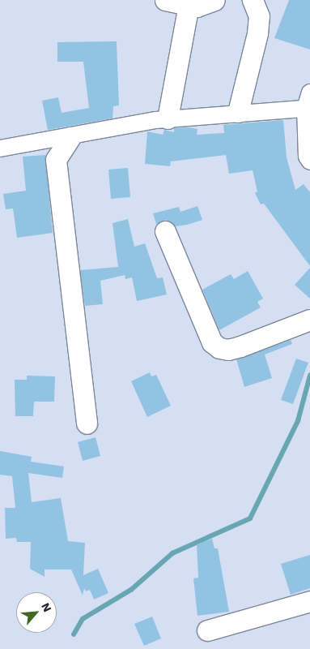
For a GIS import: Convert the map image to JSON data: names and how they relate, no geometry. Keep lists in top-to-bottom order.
{
  "north": "top right"
}
